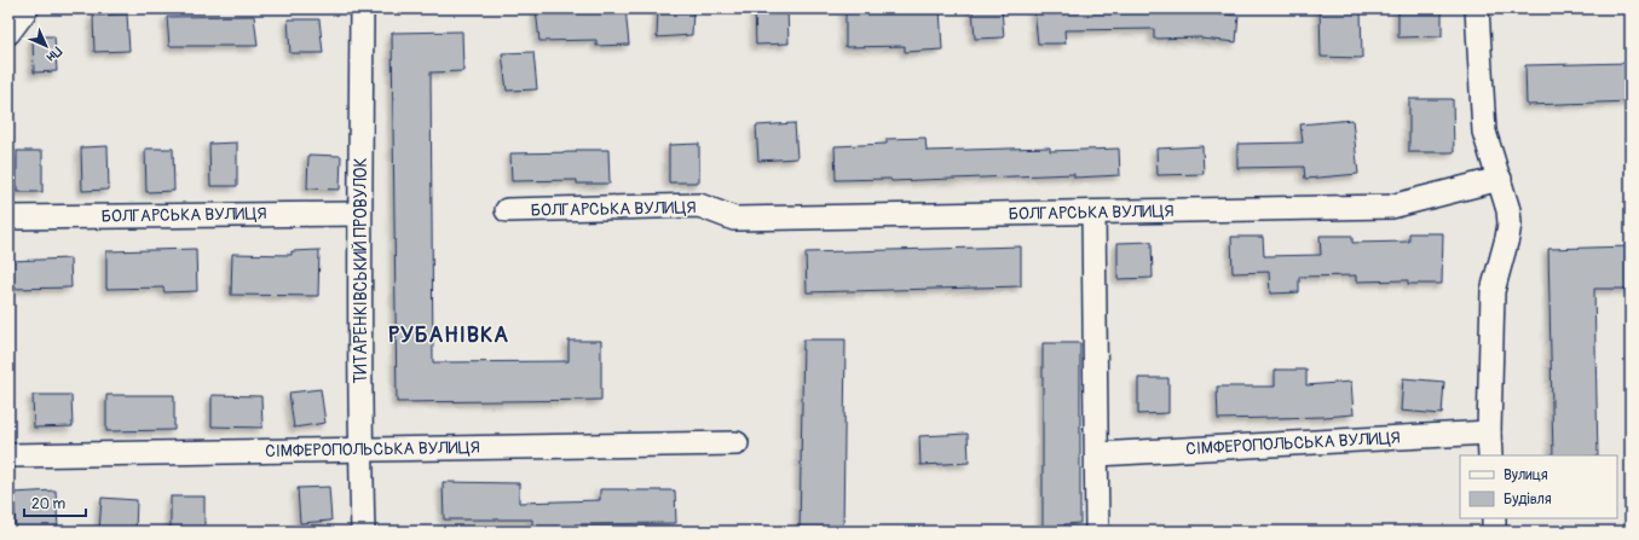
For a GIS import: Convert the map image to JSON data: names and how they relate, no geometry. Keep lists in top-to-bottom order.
{
  "streets": {
    "street": ["БОЛГАРСЬКА ВУЛИЦЯ", "ТИТАРЕНКІВСЬКИЙ ПРОВУЛОК", "СІМФЕРОПОЛЬСЬКА ВУЛИЦЯ"]
  },
  "crossings": [
    ["БОЛГАРСЬКА ВУЛИЦЯ", "ТИТАРЕНКІВСЬКИЙ ПРОВУЛОК"],
    ["ТИТАРЕНКІВСЬКИЙ ПРОВУЛОК", "СІМФЕРОПОЛЬСЬКА ВУЛИЦЯ"]
  ],
  "districts": ["РУБАНІВКА"],
  "legend": ["Вулиця", "Будівля"],
  "scale_bar": "20 m",
  "north": "bottom right"
}
